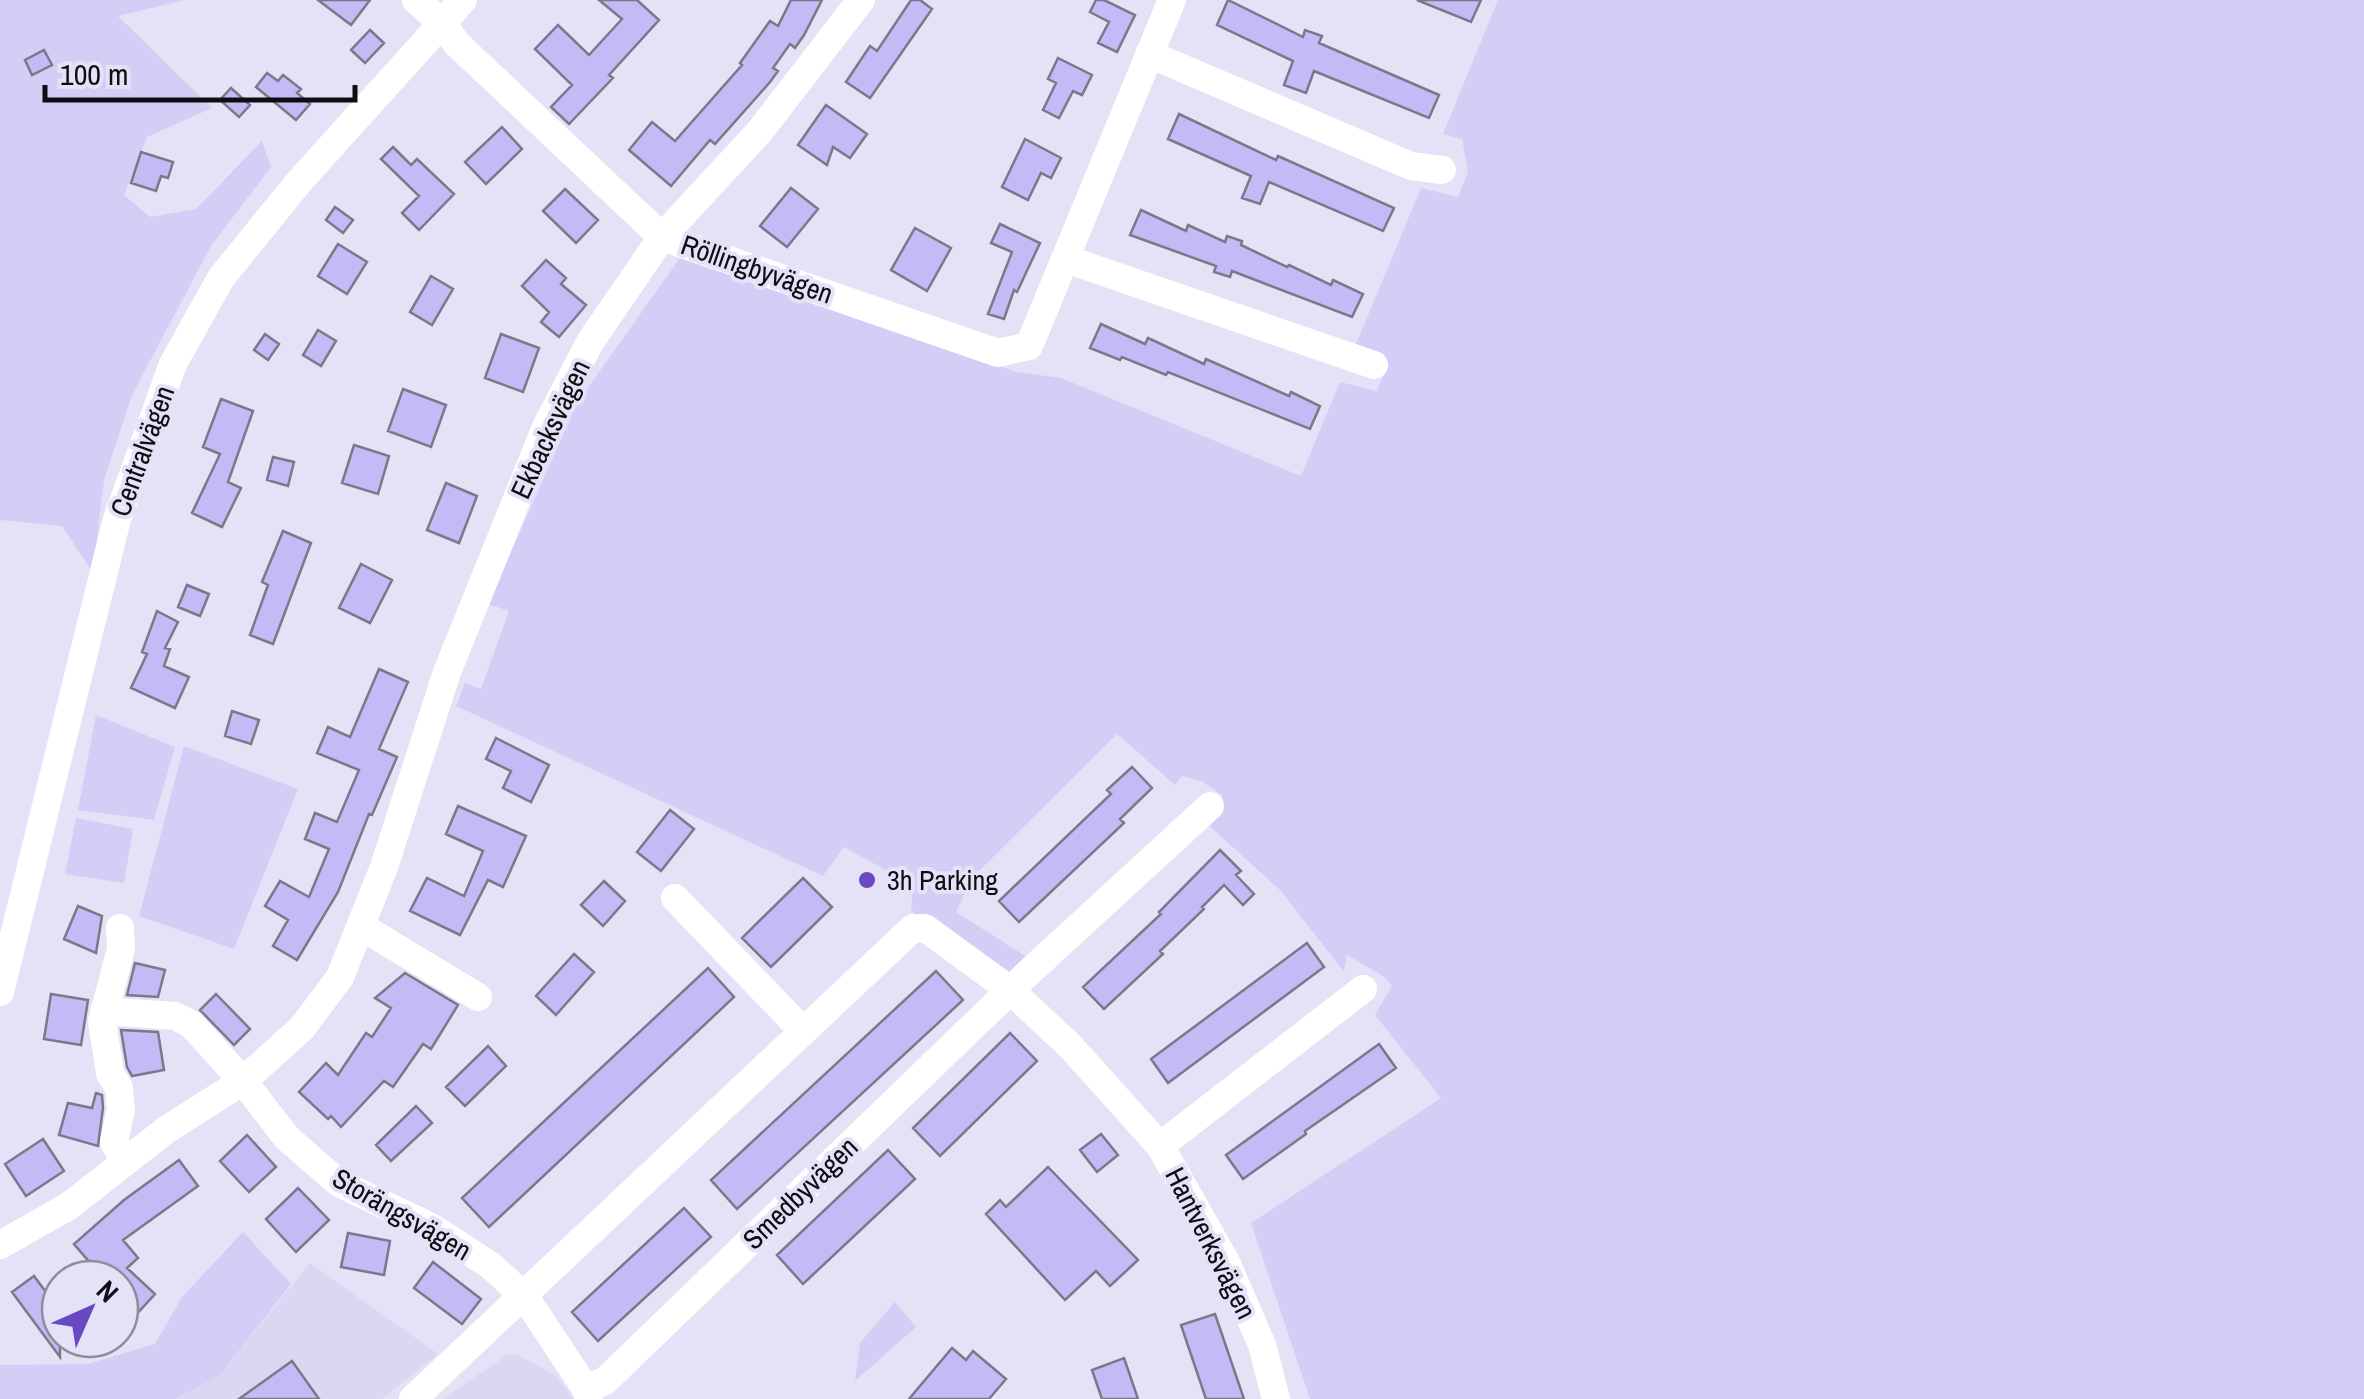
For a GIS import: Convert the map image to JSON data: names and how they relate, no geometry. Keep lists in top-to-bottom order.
{
  "streets": {
    "street": [
      "Röllingbyvägen",
      "Ekbacksvägen",
      "Centralvägen",
      "Smedbyvägen",
      "Storängsvägen",
      "Hantverksvägen"
    ]
  },
  "crossings": [
    ["Röllingbyvägen", "Ekbacksvägen"],
    ["Röllingbyvägen", "Centralvägen"],
    ["Ekbacksvägen", "Storängsvägen"],
    ["Smedbyvägen", "Storängsvägen"],
    ["Smedbyvägen", "Hantverksvägen"]
  ],
  "places": ["3h Parking"],
  "scale_bar": "100 m",
  "north": "top right"
}
